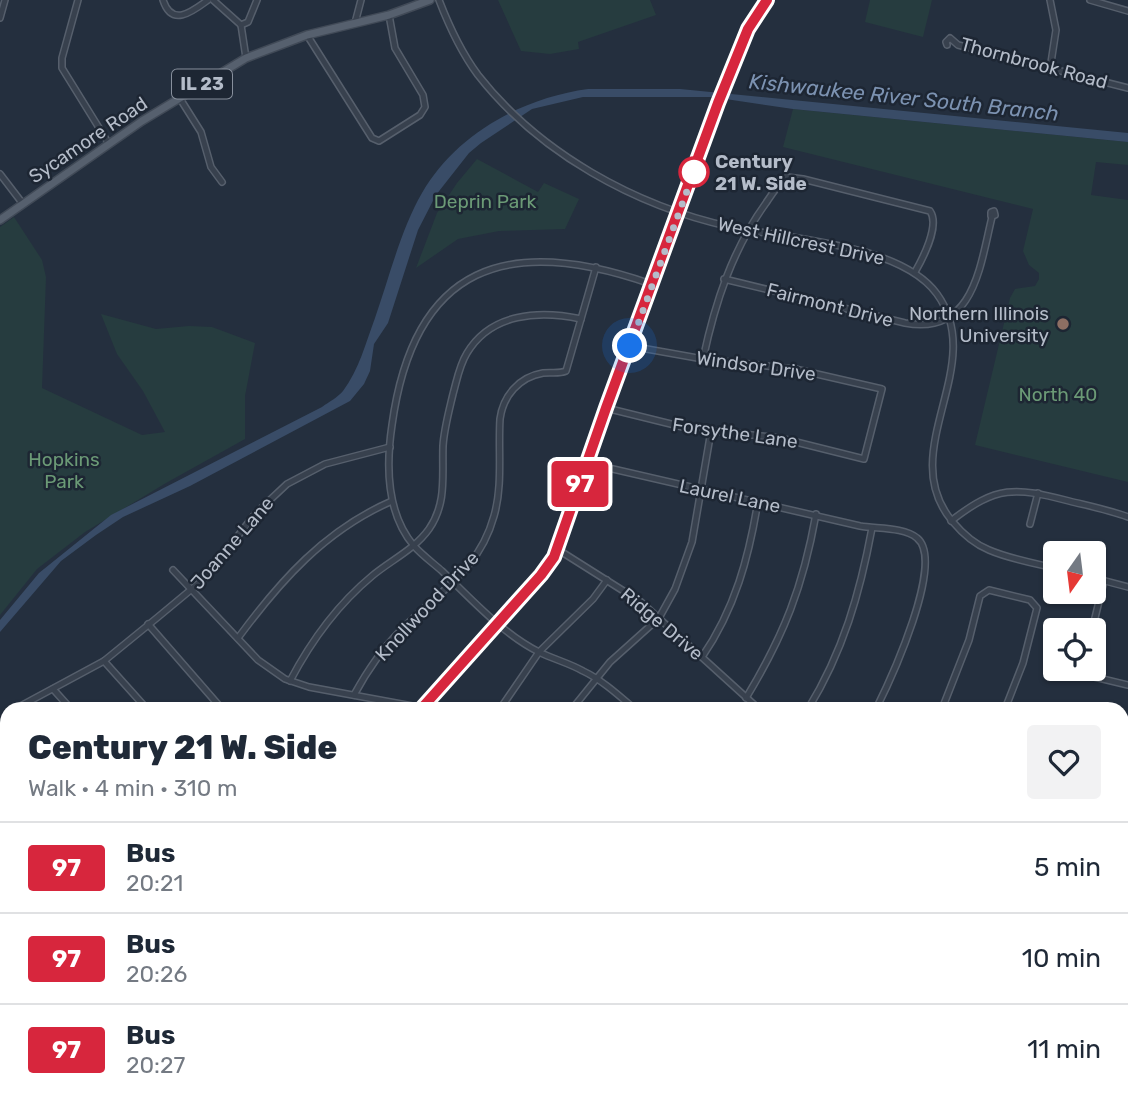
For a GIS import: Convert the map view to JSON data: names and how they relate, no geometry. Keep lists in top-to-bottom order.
{
  "streets": {
    "main road": ["IL 23", "Sycamore Road"],
    "street": [
      "Thornbrook Road",
      "West Hillcrest Drive",
      "Fairmont Drive",
      "Windsor Drive",
      "Forsythe Lane",
      "Laurel Lane",
      "Joanne Lane",
      "Knollwood Drive",
      "Ridge Drive"
    ]
  },
  "crossings": [
    ["West Hillcrest Drive", "Fairmont Drive"],
    ["Windsor Drive", "Forsythe Lane"]
  ],
  "water": ["Kishwaukee River South Branch"],
  "parks": ["Deprin Park", "North 40", "Hopkins Park"],
  "places": ["Century 21 W. Side", "Northern Illinois University"],
  "lines": ["bus line 97"],
  "north": "bottom",
  "page": {
    "on_map": "97",
    "heading": ["Century 21 W. Side", "Walk · 4 min · 310 m"],
    "list": [
      {
        "mark": "97",
        "name": "Bus",
        "note": "20:21",
        "value": "5 min"
      },
      {
        "mark": "97",
        "name": "Bus",
        "note": "20:26",
        "value": "10 min"
      },
      {
        "mark": "97",
        "name": "Bus",
        "note": "20:27",
        "value": "11 min"
      }
    ]
  }
}
